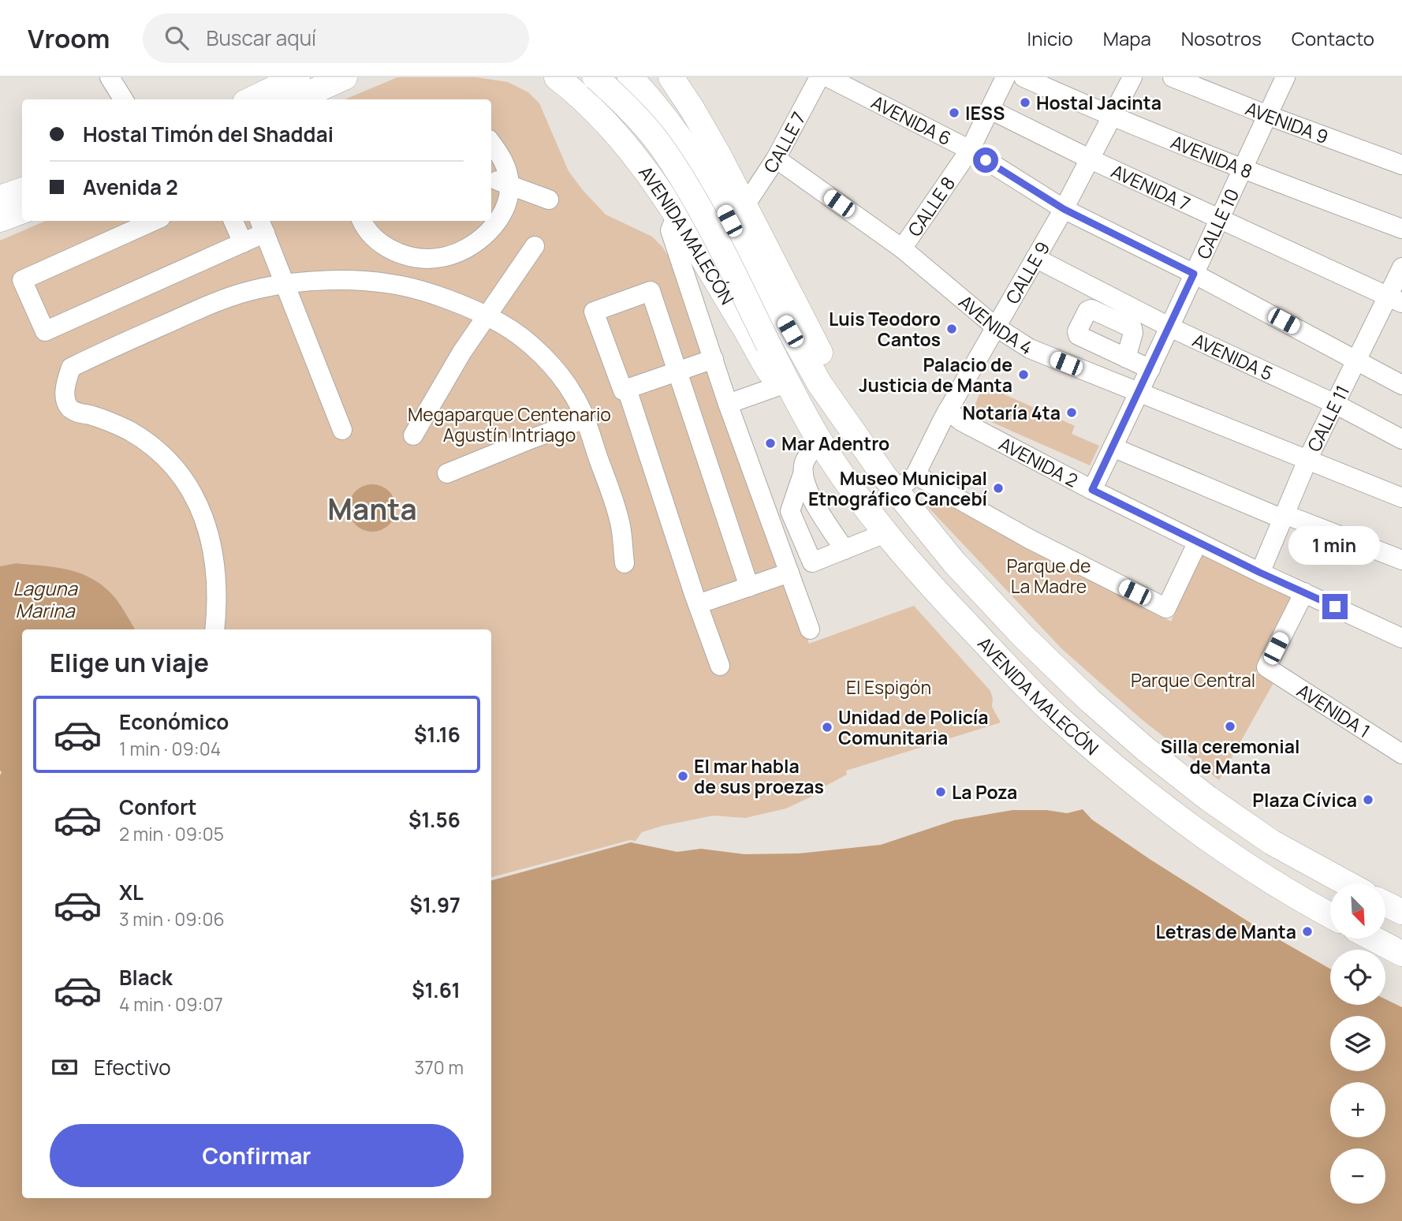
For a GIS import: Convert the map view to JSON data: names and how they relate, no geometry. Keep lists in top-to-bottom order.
{
  "streets": {
    "main road": ["AVENIDA MALECÓN"],
    "street": [
      "AVENIDA 6",
      "AVENIDA 9",
      "CALLE 7",
      "AVENIDA 8",
      "AVENIDA 7",
      "CALLE 8",
      "CALLE 10",
      "CALLE 9",
      "AVENIDA 4",
      "AVENIDA 5",
      "CALLE 11",
      "AVENIDA 2",
      "AVENIDA 1"
    ]
  },
  "crossings": [
    ["AVENIDA 6", "CALLE 8"],
    ["AVENIDA 6", "CALLE 10"],
    ["AVENIDA 6", "CALLE 9"],
    ["AVENIDA 6", "CALLE 11"],
    ["AVENIDA 9", "CALLE 10"],
    ["CALLE 7", "AVENIDA MALECÓN"],
    ["CALLE 7", "AVENIDA 4"],
    ["AVENIDA 8", "CALLE 10"],
    ["AVENIDA 8", "CALLE 9"],
    ["AVENIDA 7", "CALLE 8"],
    ["AVENIDA 7", "CALLE 10"],
    ["AVENIDA 7", "CALLE 9"],
    ["AVENIDA 7", "CALLE 11"],
    ["CALLE 8", "AVENIDA 4"],
    ["CALLE 10", "AVENIDA 4"],
    ["CALLE 10", "AVENIDA 5"],
    ["CALLE 10", "AVENIDA 2"],
    ["AVENIDA MALECÓN", "CALLE 9"],
    ["CALLE 9", "AVENIDA 4"],
    ["CALLE 9", "AVENIDA 5"],
    ["CALLE 9", "AVENIDA 2"],
    ["AVENIDA 4", "CALLE 11"],
    ["AVENIDA 5", "CALLE 11"],
    ["CALLE 11", "AVENIDA 2"],
    ["AVENIDA 2", "AVENIDA 1"]
  ],
  "districts": ["Manta"],
  "water": ["Laguna Marina"],
  "parks": [
    "Megaparque Centenario Agustín Intriago",
    "Parque de La Madre",
    "Parque Central",
    "El Espigón"
  ],
  "places": [
    "Hostal Jacinta",
    "IESS",
    "Luis Teodoro Cantos",
    "Palacio de Justicia de Manta",
    "Notaría 4ta",
    "Mar Adentro",
    "Museo Municipal Etnográfico Cancebí",
    "Silla ceremonial de Manta",
    "Unidad de Policía Comunitaria",
    "El mar habla de sus proezas",
    "La Poza",
    "Plaza Cívica",
    "Letras de Manta"
  ],
  "north": "bottom right",
  "page": {
    "header": "Vroom",
    "search": "Buscar aquí",
    "nav": [
      "Inicio",
      "Mapa",
      "Nosotros",
      "Contacto"
    ],
    "banner": ["Hostal Timón del Shaddai", "Avenida 2"],
    "bubble": "1 min",
    "heading": "Elige un viaje",
    "list": [
      {
        "name": "Económico",
        "note": "1 min · 09:04",
        "value": "$1.16"
      },
      {
        "name": "Confort",
        "note": "2 min · 09:05",
        "value": "$1.56"
      },
      {
        "name": "XL",
        "note": "3 min · 09:06",
        "value": "$1.97"
      },
      {
        "name": "Black",
        "note": "4 min · 09:07",
        "value": "$1.61"
      }
    ],
    "map_buttons": ["+", "−"],
    "pay": ["Efectivo", "370 m"],
    "buttons": "Confirmar"
  }
}
